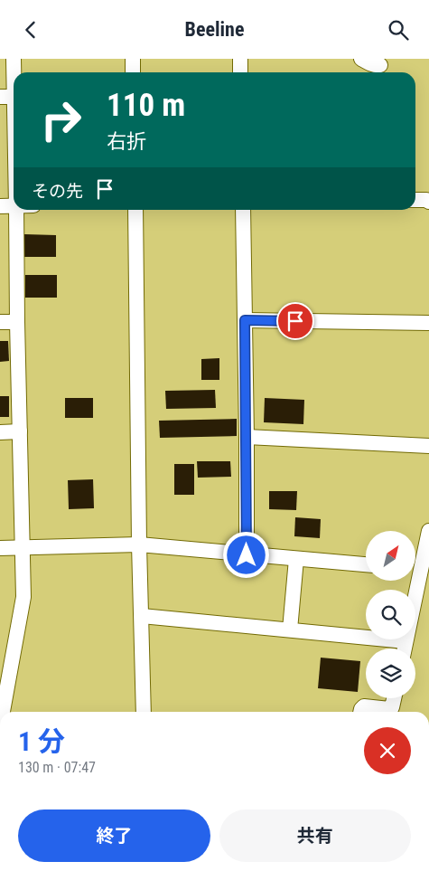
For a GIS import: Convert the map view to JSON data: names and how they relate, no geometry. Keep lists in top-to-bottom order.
{
  "north": "top right",
  "page": {
    "header": "Beeline",
    "turn": ["110 m", "右折"],
    "then": "その先",
    "heading": ["1 分", "130 m · 07:47"],
    "buttons": ["終了", "共有"]
  }
}
